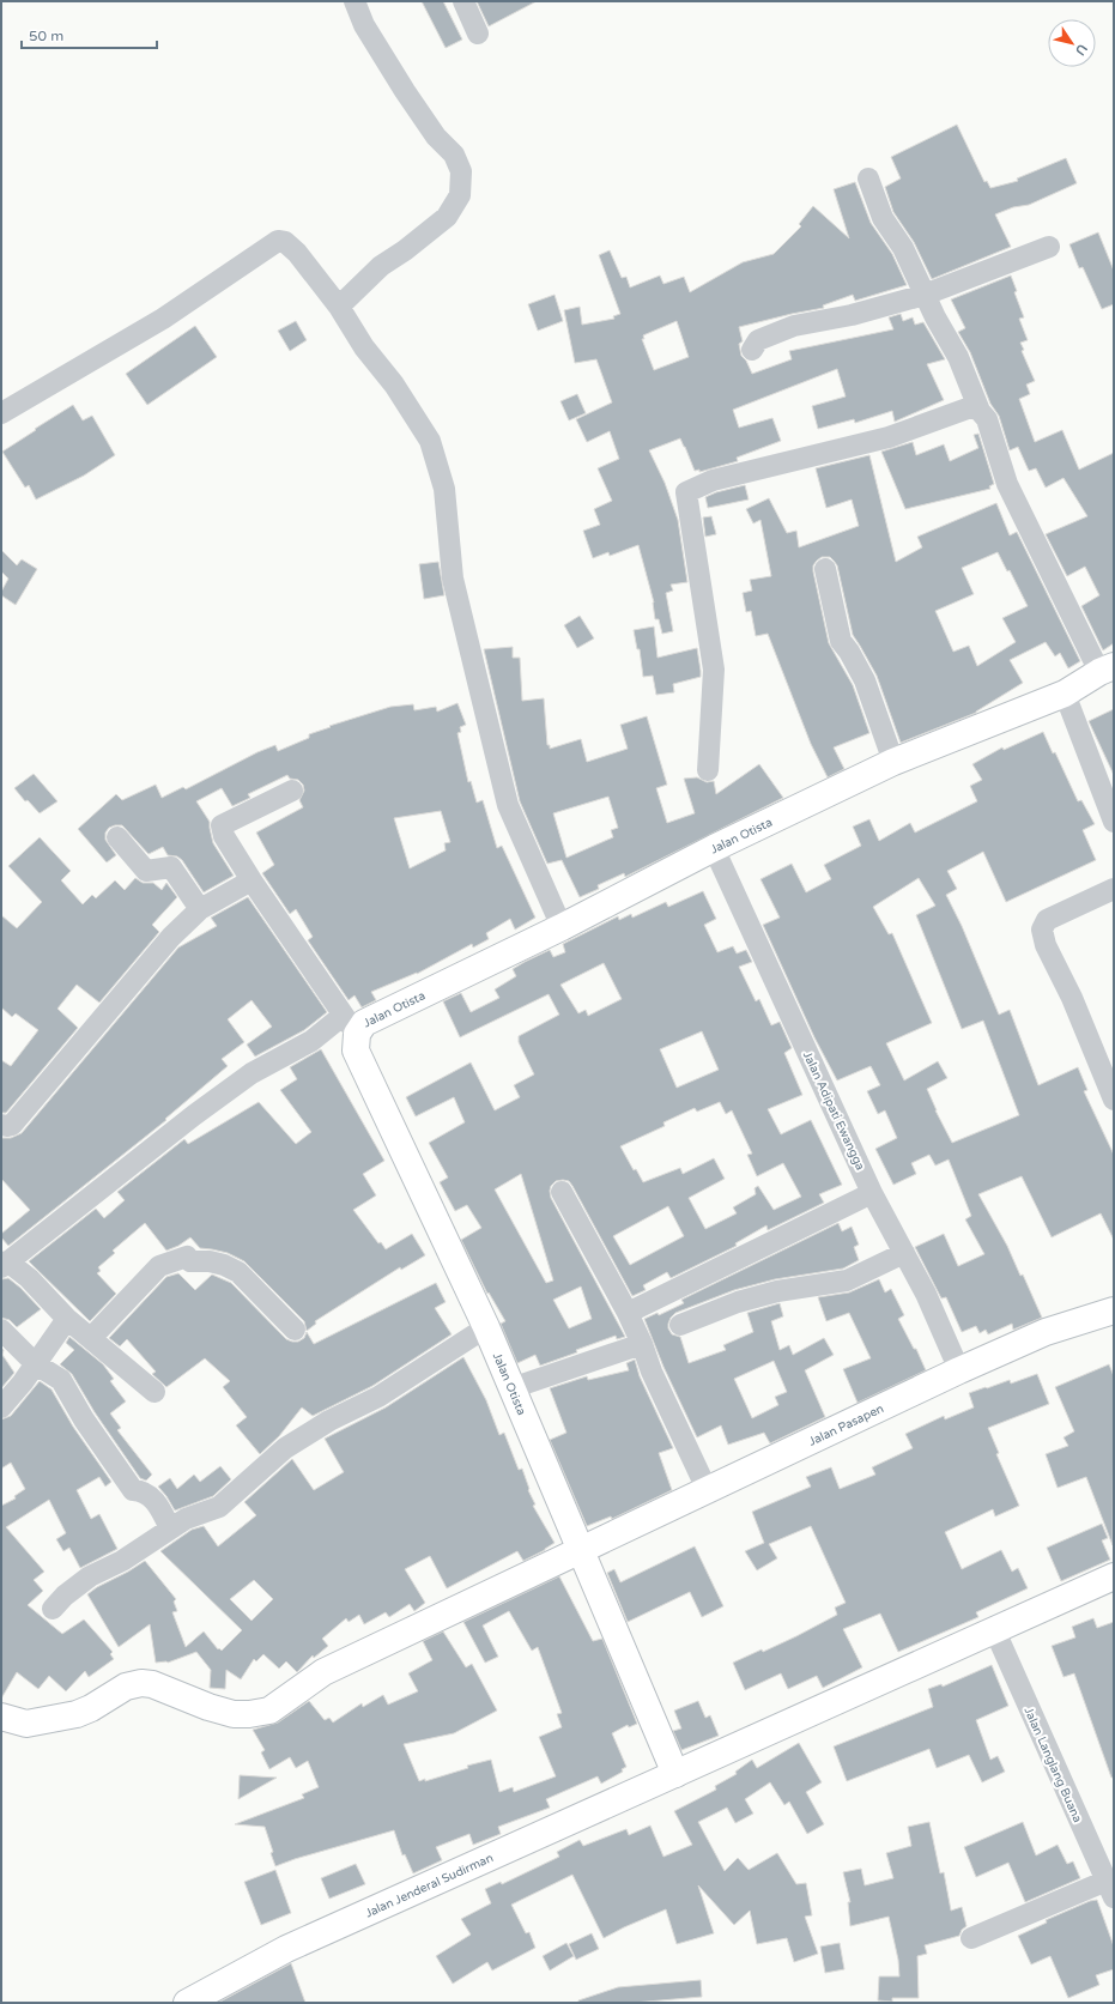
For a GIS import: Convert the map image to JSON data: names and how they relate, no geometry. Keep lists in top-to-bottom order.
{
  "streets": {
    "street": [
      "Jalan Otista",
      "Jalan Adipati Ewangga",
      "Jalan Pasapen",
      "Jalan Langlang Buana",
      "Jalan Jenderal Sudirman"
    ]
  },
  "crossings": [
    ["Jalan Otista", "Jalan Adipati Ewangga"],
    ["Jalan Otista", "Jalan Pasapen"],
    ["Jalan Otista", "Jalan Jenderal Sudirman"],
    ["Jalan Adipati Ewangga", "Jalan Pasapen"],
    ["Jalan Langlang Buana", "Jalan Jenderal Sudirman"]
  ],
  "scale_bar": "50 m",
  "north": "bottom right"
}
